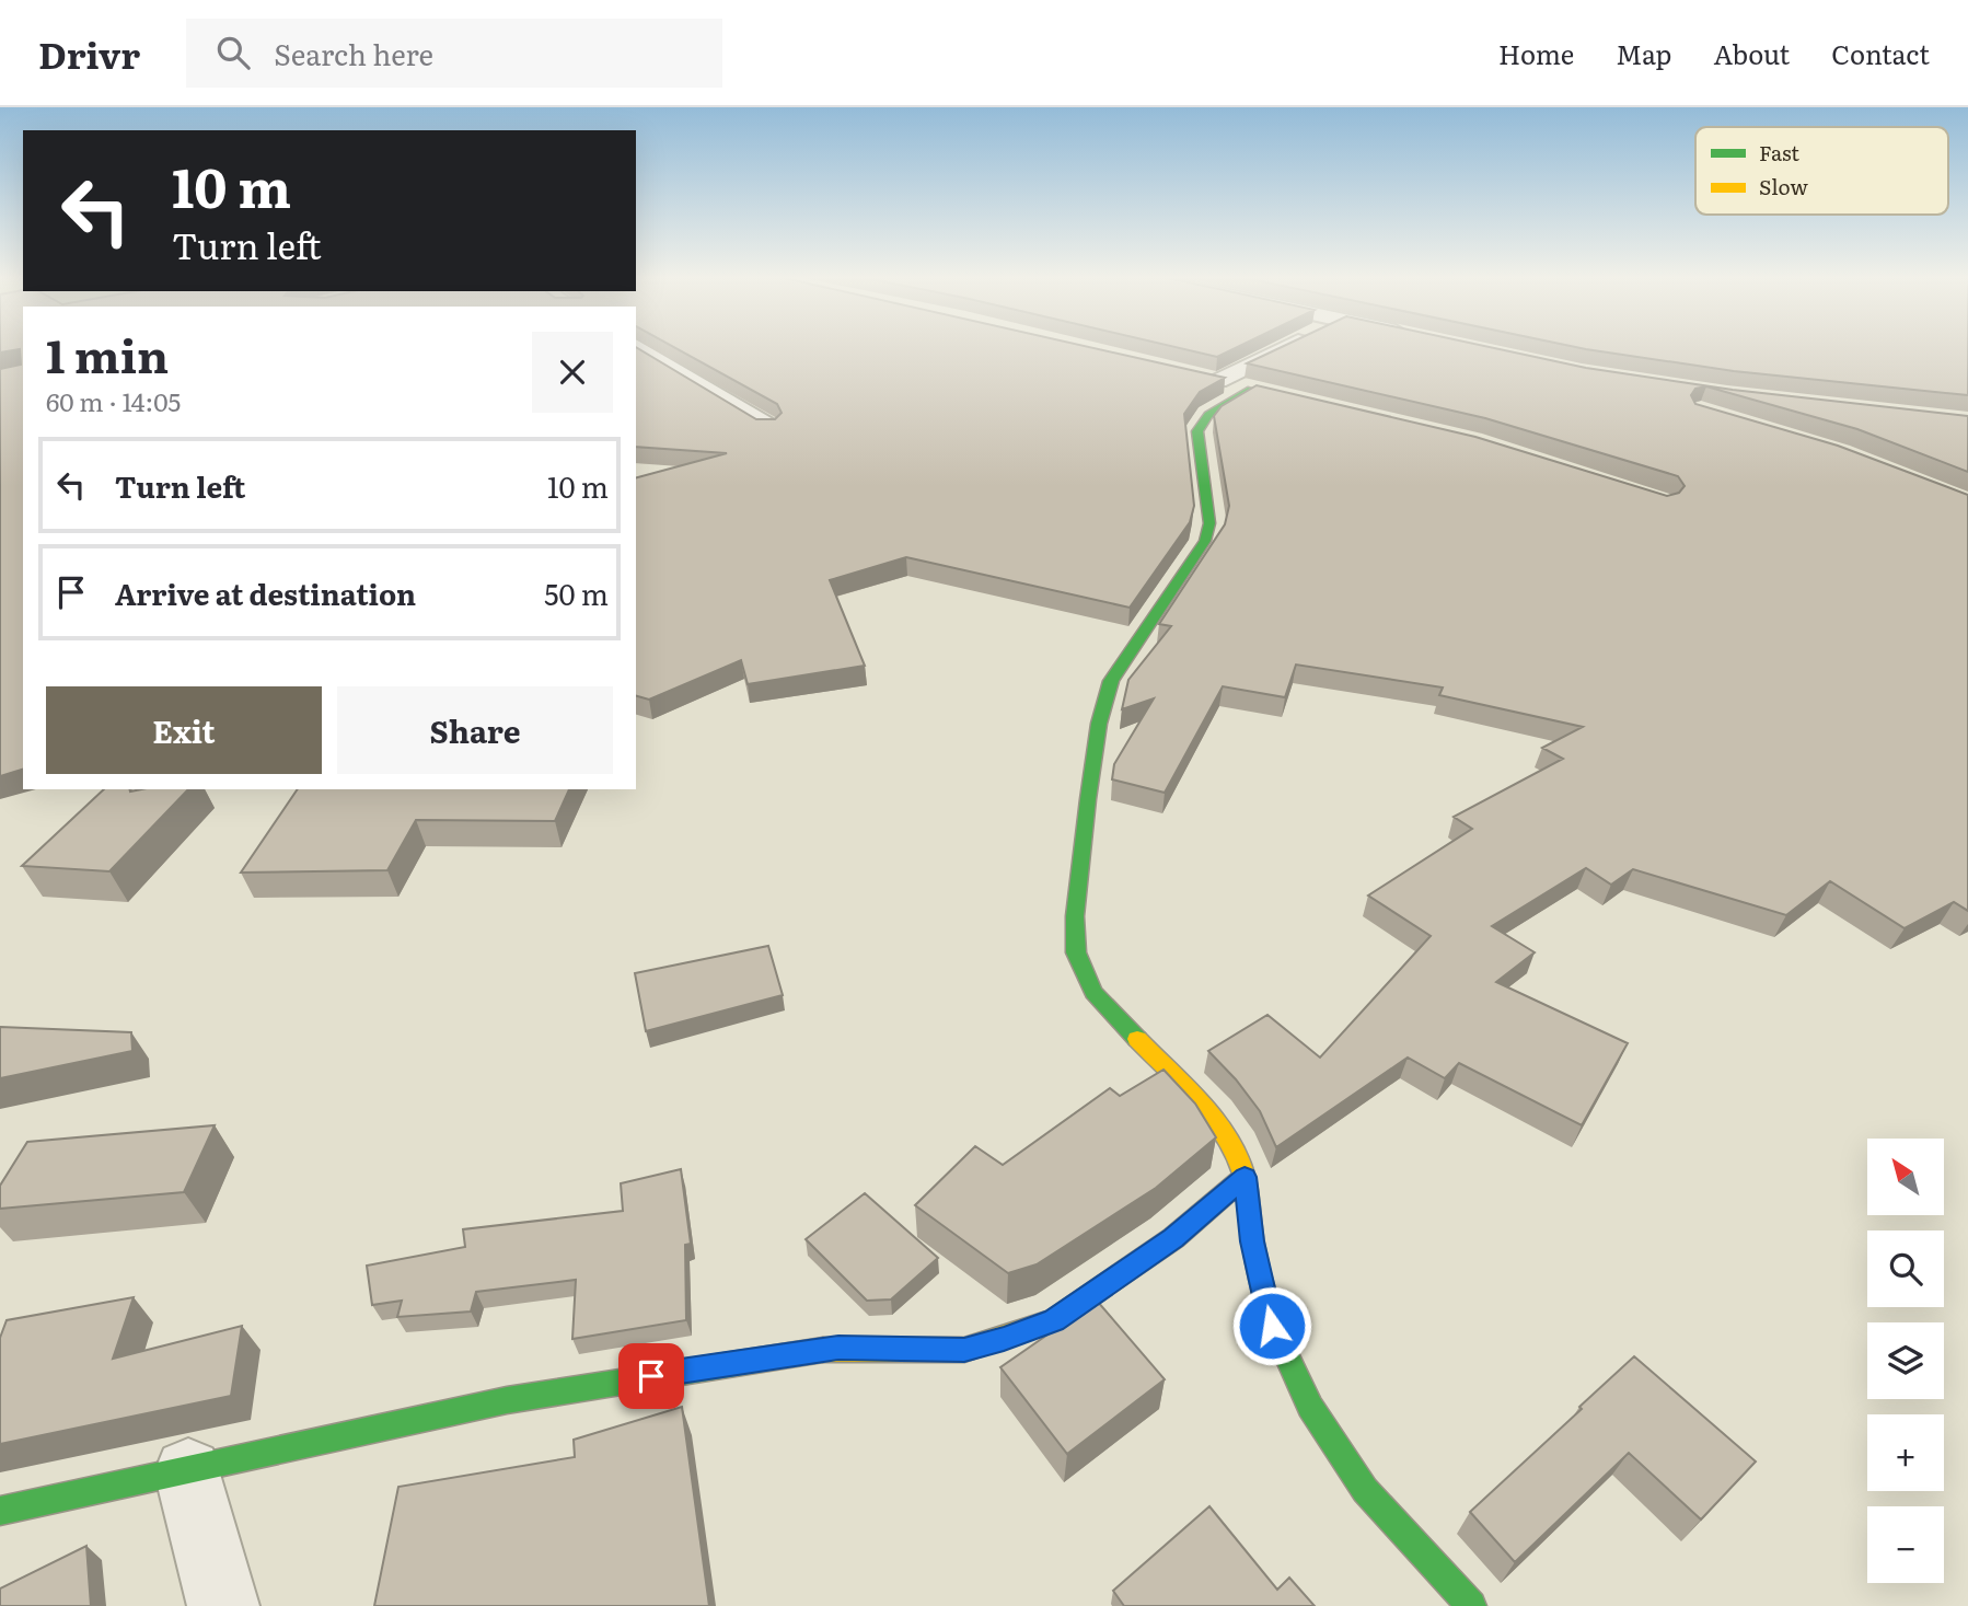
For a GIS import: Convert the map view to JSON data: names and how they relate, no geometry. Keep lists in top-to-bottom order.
{
  "legend": ["Fast", "Slow"],
  "north": "top left",
  "page": {
    "header": "Drivr",
    "search": "Search here",
    "nav": [
      "Home",
      "Map",
      "About",
      "Contact"
    ],
    "turn": ["10 m", "Turn left"],
    "heading": ["1 min", "60 m · 14:05"],
    "list": [
      {
        "name": "Turn left",
        "value": "10 m"
      },
      {
        "name": "Arrive at destination",
        "value": "50 m"
      }
    ],
    "buttons": ["Exit", "Share"],
    "map_buttons": ["+", "−"]
  }
}
